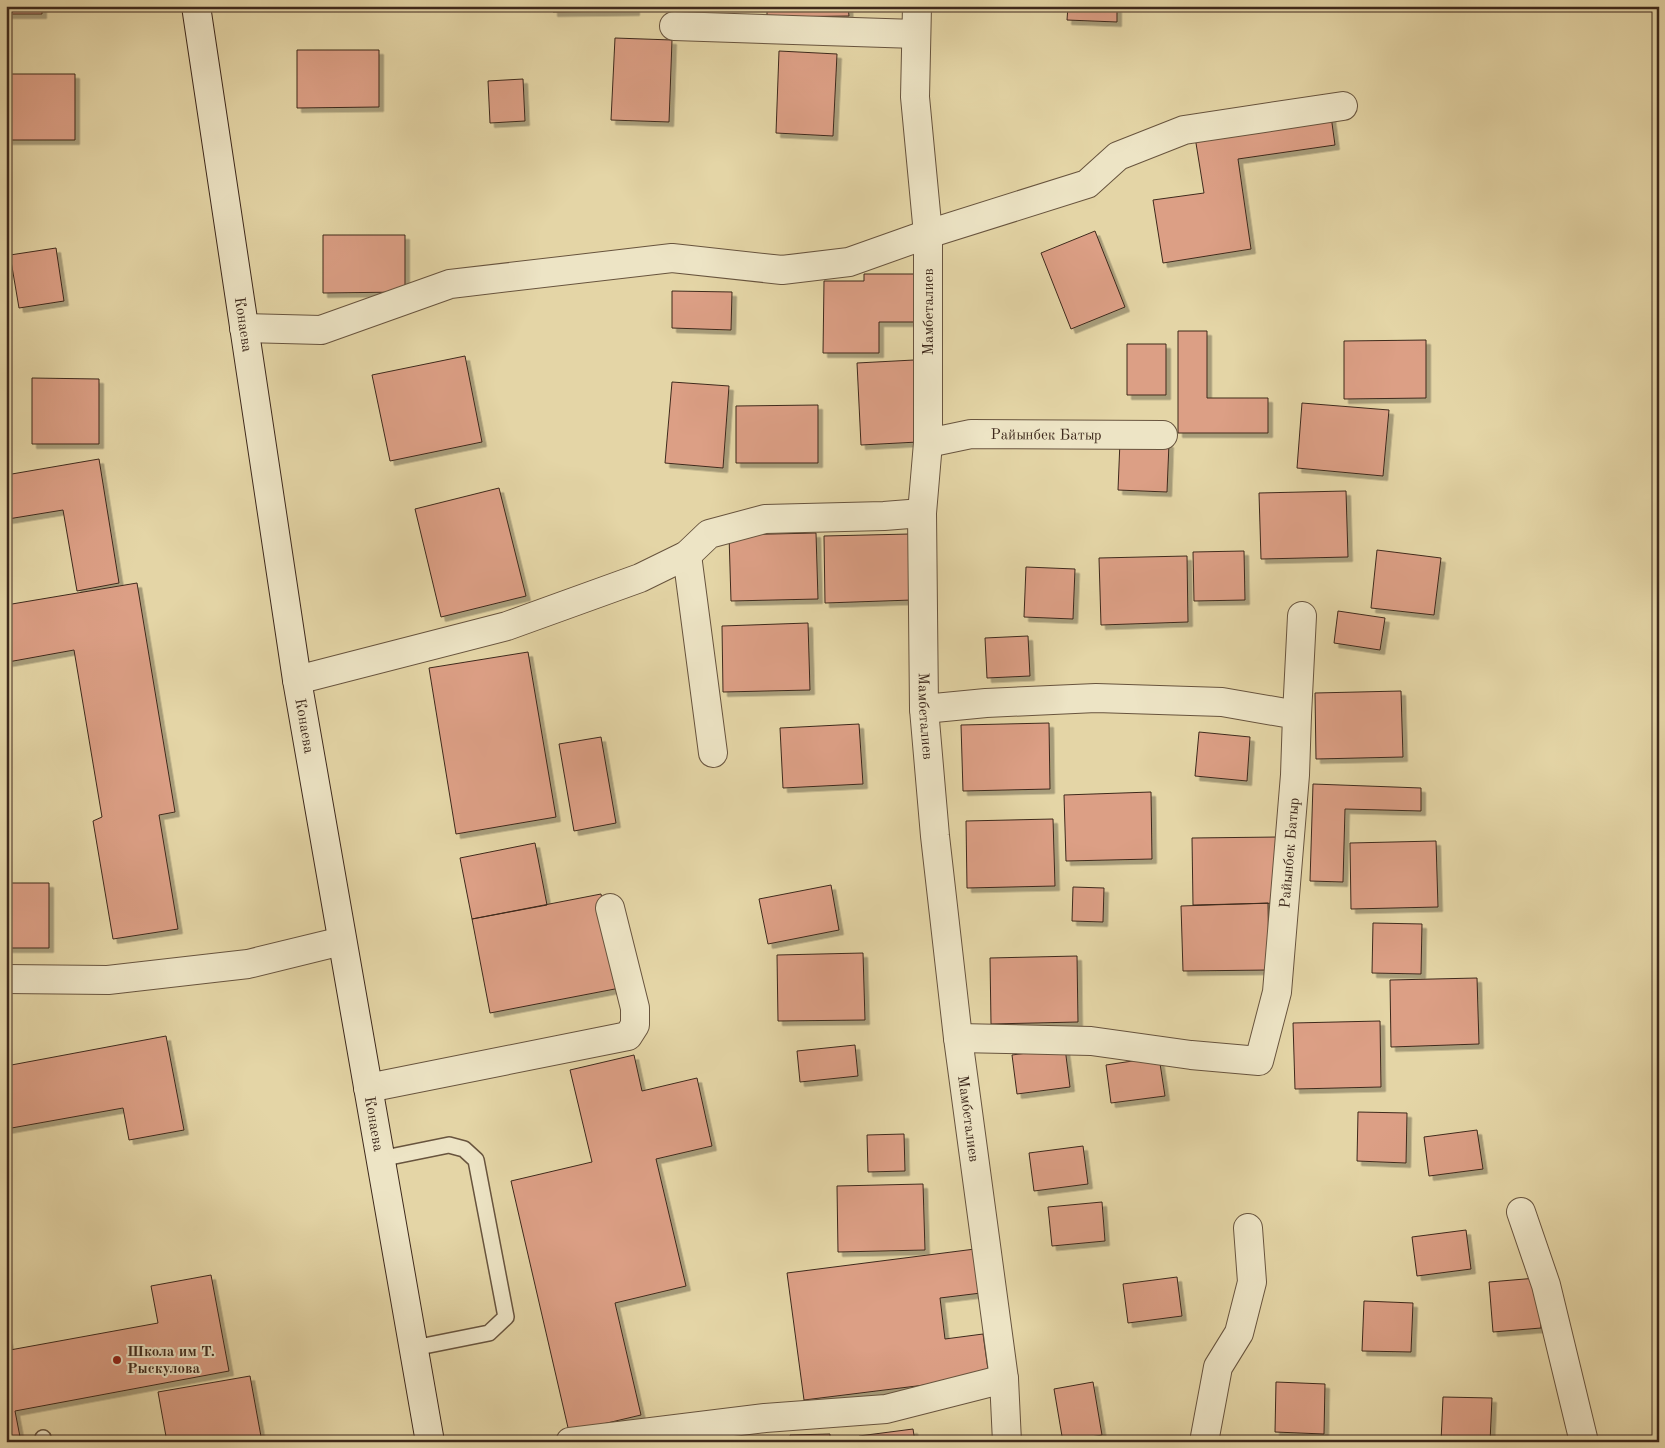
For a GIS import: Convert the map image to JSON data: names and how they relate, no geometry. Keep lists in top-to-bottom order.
{
  "streets": {
    "street": ["Мамбеталиев", "Конаева", "Райынбек Батыр"]
  },
  "crossings": [
    ["Мамбеталиев", "Райынбек Батыр"]
  ],
  "places": ["Школа им Т. Рыскулова"]
}
